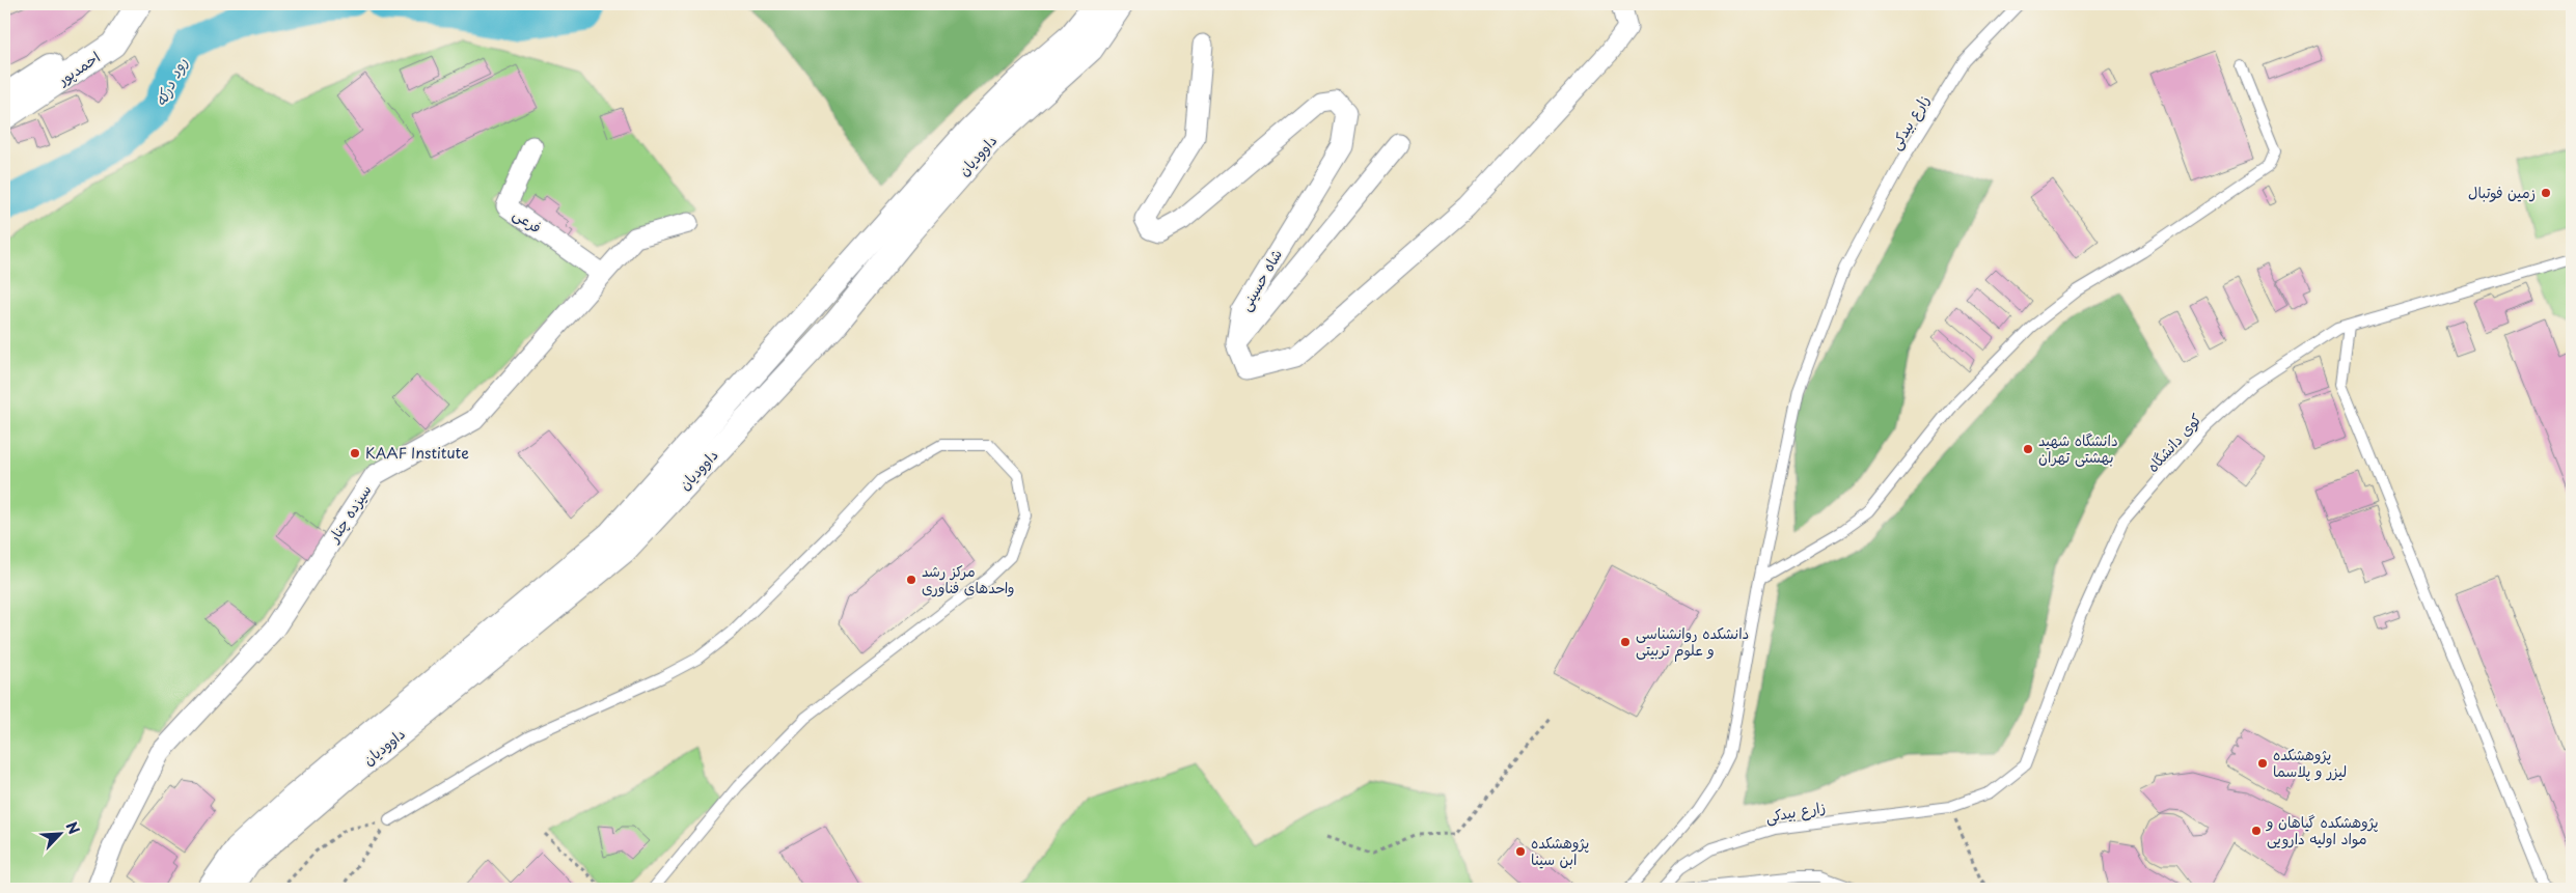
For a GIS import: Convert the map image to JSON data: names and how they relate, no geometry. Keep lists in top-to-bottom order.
{
  "streets": {
    "street": [
      "احمدپور",
      "داوودیان",
      "فرعی",
      "شاه حسینی",
      "سیزده چنار"
    ],
    "lane": ["زارع بیدکی", "کوی دانشگاه"]
  },
  "crossings": [
    ["زارع بیدکی", "کوی دانشگاه"],
    ["فرعی", "سیزده چنار"]
  ],
  "water": ["رود درکه"],
  "places": [
    "زمین فوتبال",
    "دانشگاه شهید بهشتی تهران",
    "KAAF Institute",
    "مرکز رشد واحدهای فناوری",
    "دانشکده روانشناسی و علوم تربیتی",
    "پژوهشکده لیزر و پلاسما",
    "پژوهشکده گیاهان و مواد اولیه دارویی",
    "پژوهشکده ابن سینا"
  ],
  "north": "top right"
}
